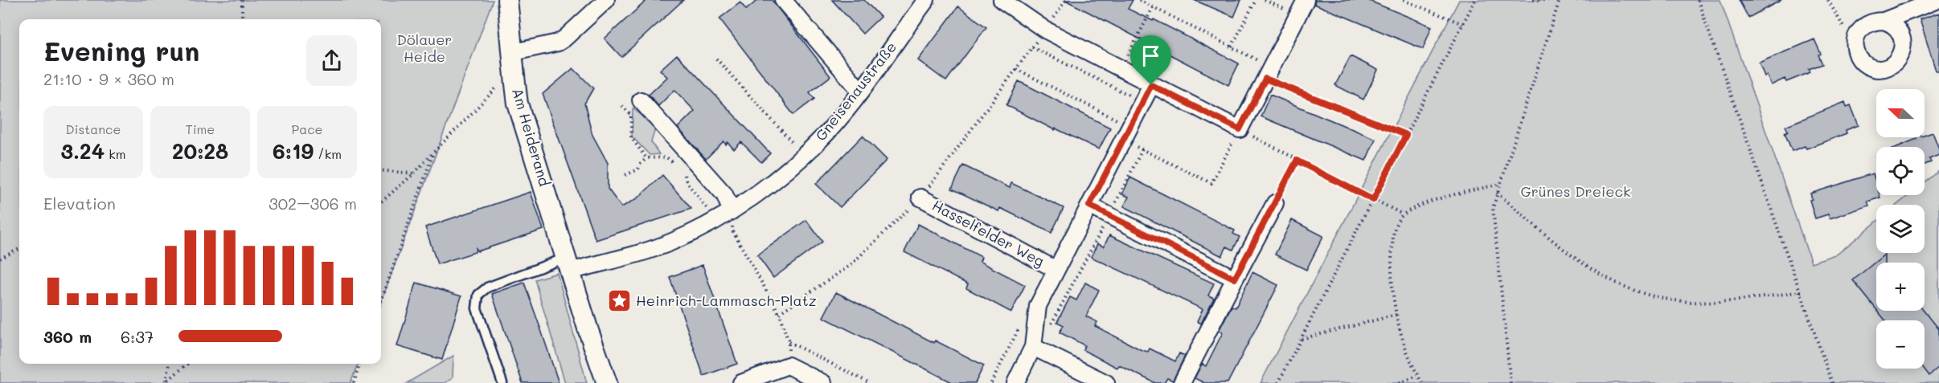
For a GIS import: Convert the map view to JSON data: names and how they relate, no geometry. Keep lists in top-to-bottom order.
{
  "streets": {
    "street": ["Gneisenaustraße", "Am Heiderand", "Hasselfelder Weg"]
  },
  "crossings": [
    ["Gneisenaustraße", "Am Heiderand"]
  ],
  "parks": ["Dölauer Heide", "Grünes Dreieck"],
  "places": {
    "place": ["Heinrich-Lammasch-Platz"]
  },
  "north": "left",
  "page": {
    "heading": ["Evening run", "21:10 · 9 × 360 m"],
    "map_buttons": ["+", "−"],
    "stats": [
      ["Distance", "3.24 km"],
      ["Time", "20:28"],
      ["Pace", "6:19 /km"]
    ],
    "chart": ["Elevation", "302–306 m"],
    "list": [
      {
        "name": "360 m",
        "note": "6:37"
      }
    ]
  }
}
